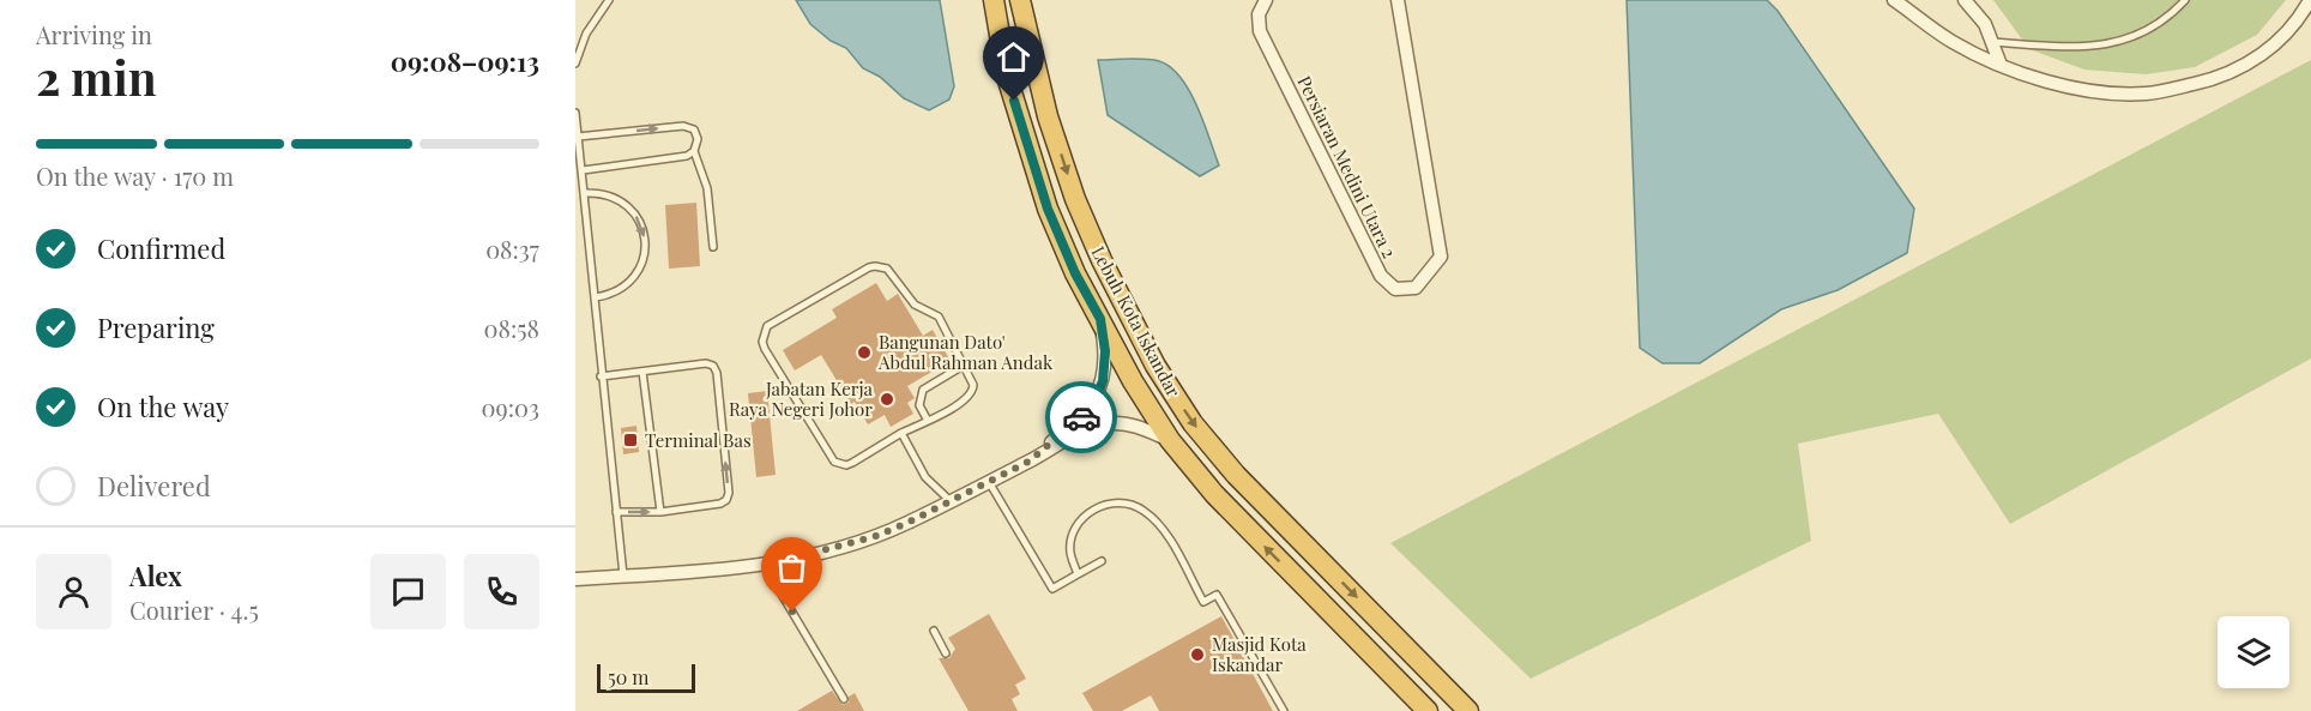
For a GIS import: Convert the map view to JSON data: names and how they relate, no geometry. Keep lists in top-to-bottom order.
{
  "streets": {
    "highway": ["Lebuh Kota Iskandar"],
    "street": ["Persiaran Medini Utara 2"]
  },
  "places": {
    "other": ["Bangunan Dato' Abdul Rahman Andak", "Jabatan Kerja Raya Negeri Johor", "Masjid Kota Iskandar"],
    "transit": ["Terminal Bas"]
  },
  "scale_bar": "50 m",
  "page": {
    "heading": ["2 min", "Arriving in", "09:08–09:13"],
    "panel": ["Alex", "Courier · 4.5"],
    "bar": "On the way · 170 m",
    "list": [
      ["Confirmed", "08:37"],
      ["Preparing", "08:58"],
      ["On the way", "09:03"],
      "Delivered"
    ],
    "scale": "50 m"
  }
}
